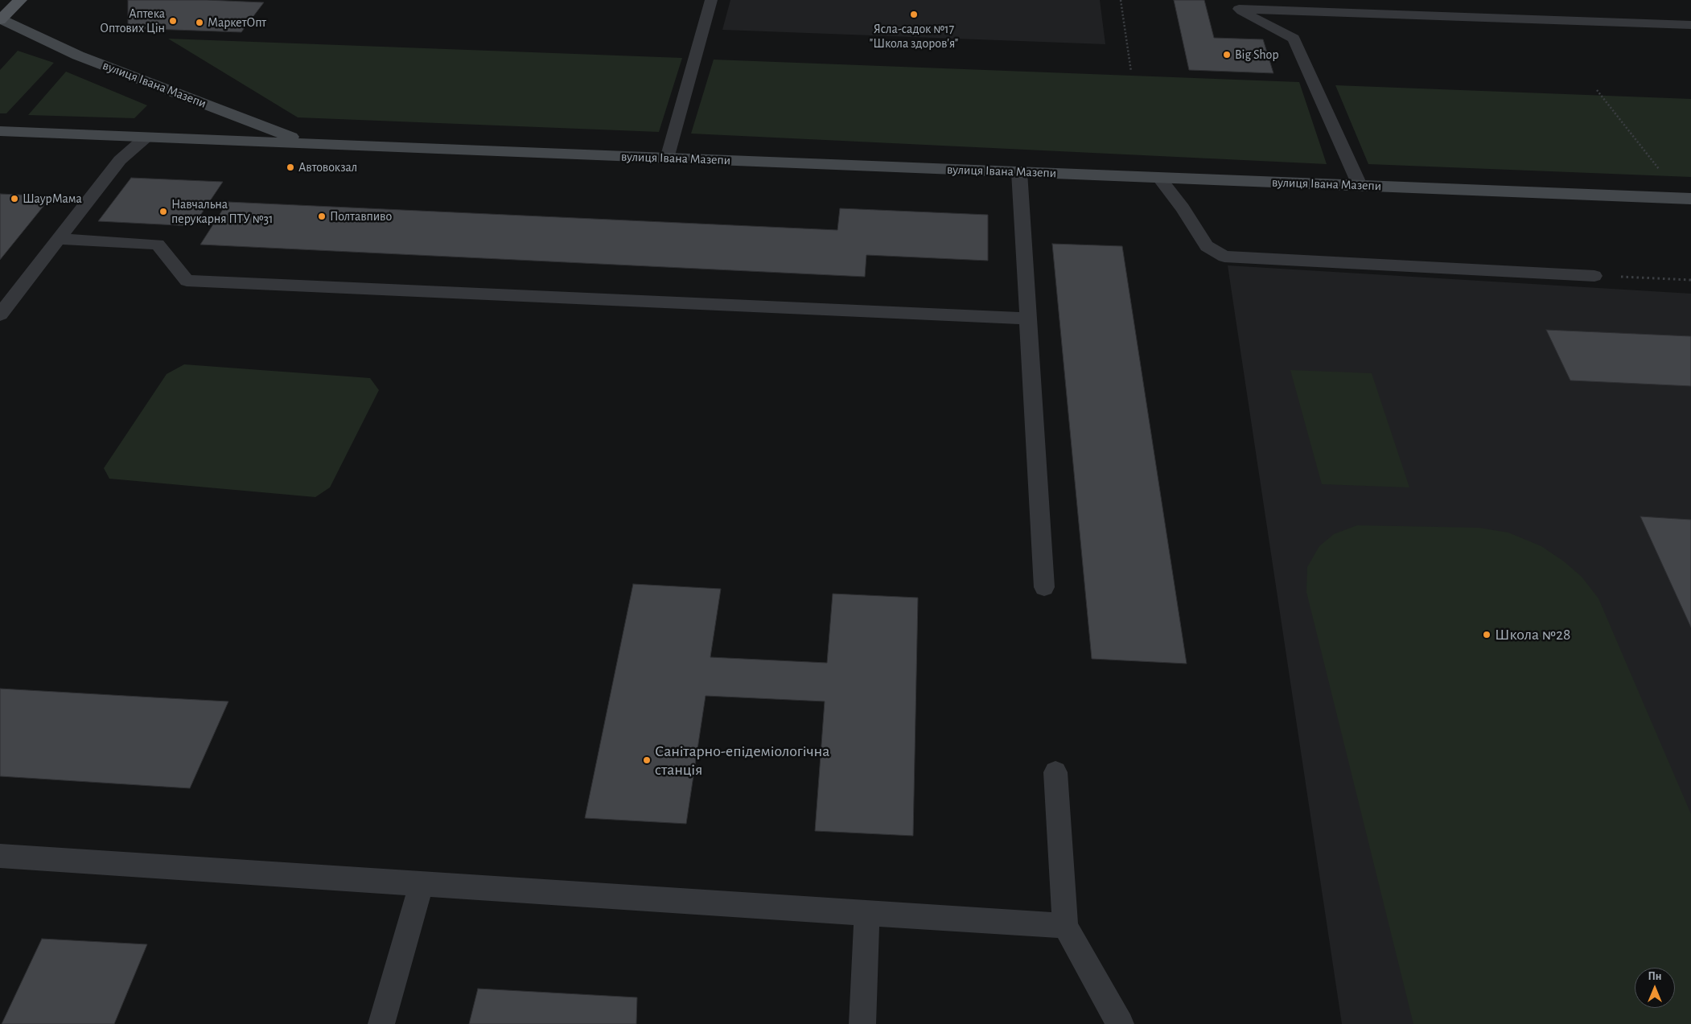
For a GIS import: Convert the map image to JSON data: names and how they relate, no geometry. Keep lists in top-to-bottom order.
{
  "streets": {
    "main road": ["вулиця Івана Мазепи"]
  },
  "places": [
    "Ясла-садок №17 \"Школа здоров'я\"",
    "Аптека Оптових Цін",
    "МаркетОпт",
    "Big Shop",
    "Автовокзал",
    "ШаурМама",
    "Навчальна перукарня ПТУ №31",
    "Полтавпиво",
    "Школа №28",
    "Санітарно-епідеміологічна станція"
  ],
  "north": "top"
}
